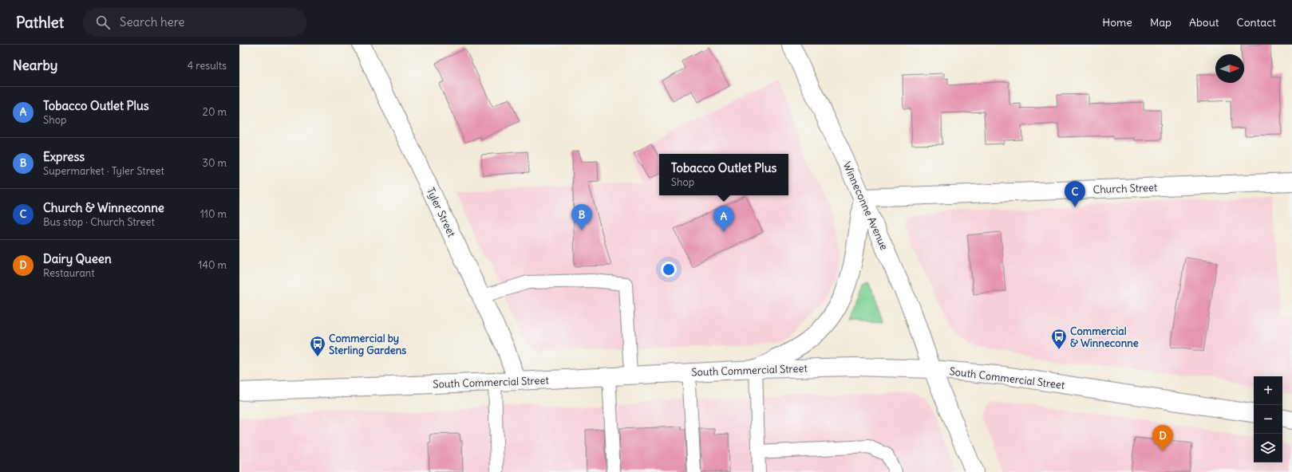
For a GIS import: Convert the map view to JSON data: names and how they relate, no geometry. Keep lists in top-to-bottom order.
{
  "streets": {
    "main road": [
      "Church Street",
      "Winneconne Avenue",
      "Tyler Street",
      "South Commercial Street"
    ]
  },
  "crossings": [
    ["Church Street", "Winneconne Avenue"],
    ["Winneconne Avenue", "South Commercial Street"],
    ["Tyler Street", "South Commercial Street"]
  ],
  "places": {
    "bus stop": ["Commercial & Winneconne", "Commercial by Sterling Gardens"]
  },
  "north": "right",
  "page": {
    "header": "Pathlet",
    "search": "Search here",
    "nav": [
      "Home",
      "Map",
      "About",
      "Contact"
    ],
    "heading": ["Nearby", "4 results"],
    "list": [
      {
        "mark": "A",
        "name": "Tobacco Outlet Plus",
        "note": "Shop",
        "value": "20 m"
      },
      {
        "mark": "B",
        "name": "Express",
        "note": "Supermarket · Tyler Street",
        "value": "30 m"
      },
      {
        "mark": "C",
        "name": "Church & Winneconne",
        "note": "Bus stop · Church Street",
        "value": "110 m"
      },
      {
        "mark": "D",
        "name": "Dairy Queen",
        "note": "Restaurant",
        "value": "140 m"
      }
    ],
    "popup": ["Tobacco Outlet Plus", "Shop"],
    "pins": [
      "C",
      "B",
      "A",
      "D"
    ],
    "map_buttons": ["+", "−"]
  }
}
